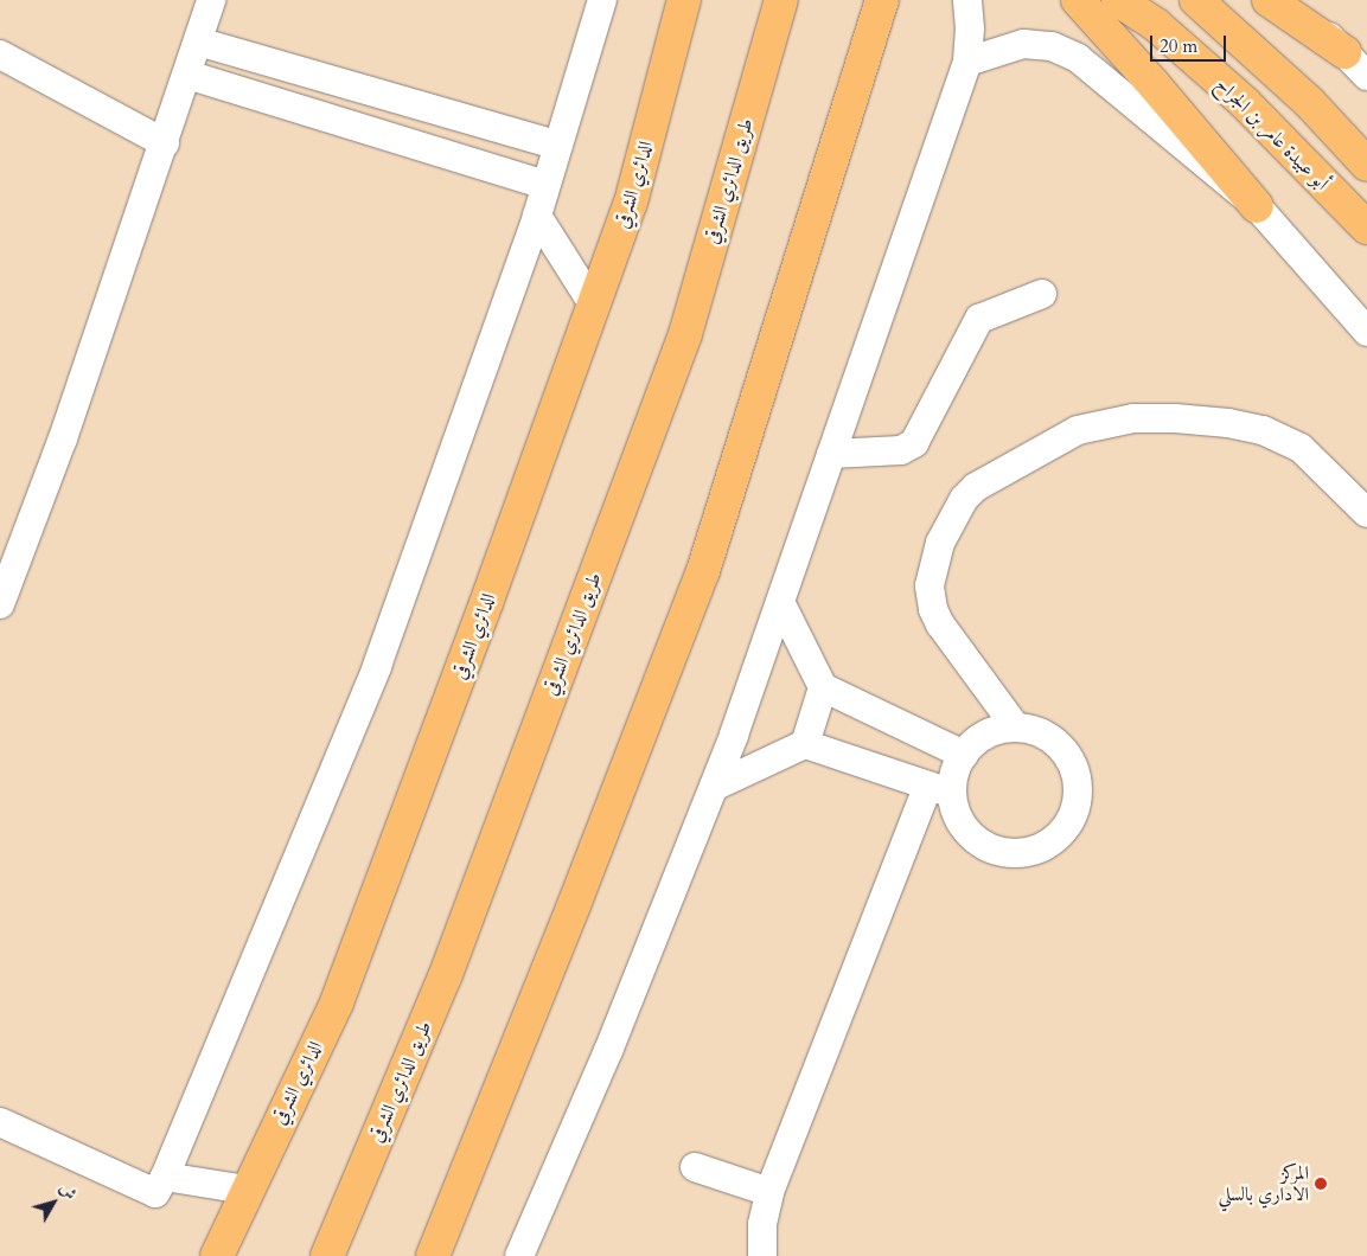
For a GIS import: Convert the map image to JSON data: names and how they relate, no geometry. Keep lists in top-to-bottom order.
{
  "streets": {
    "main road": ["أبو عبيدة عامر بن الجراح", "طريق الدائري الشرقي", "الدائري الشرقي"]
  },
  "places": ["المركز الاداري بالسلي"],
  "scale_bar": "20 m",
  "north": "top right"
}
